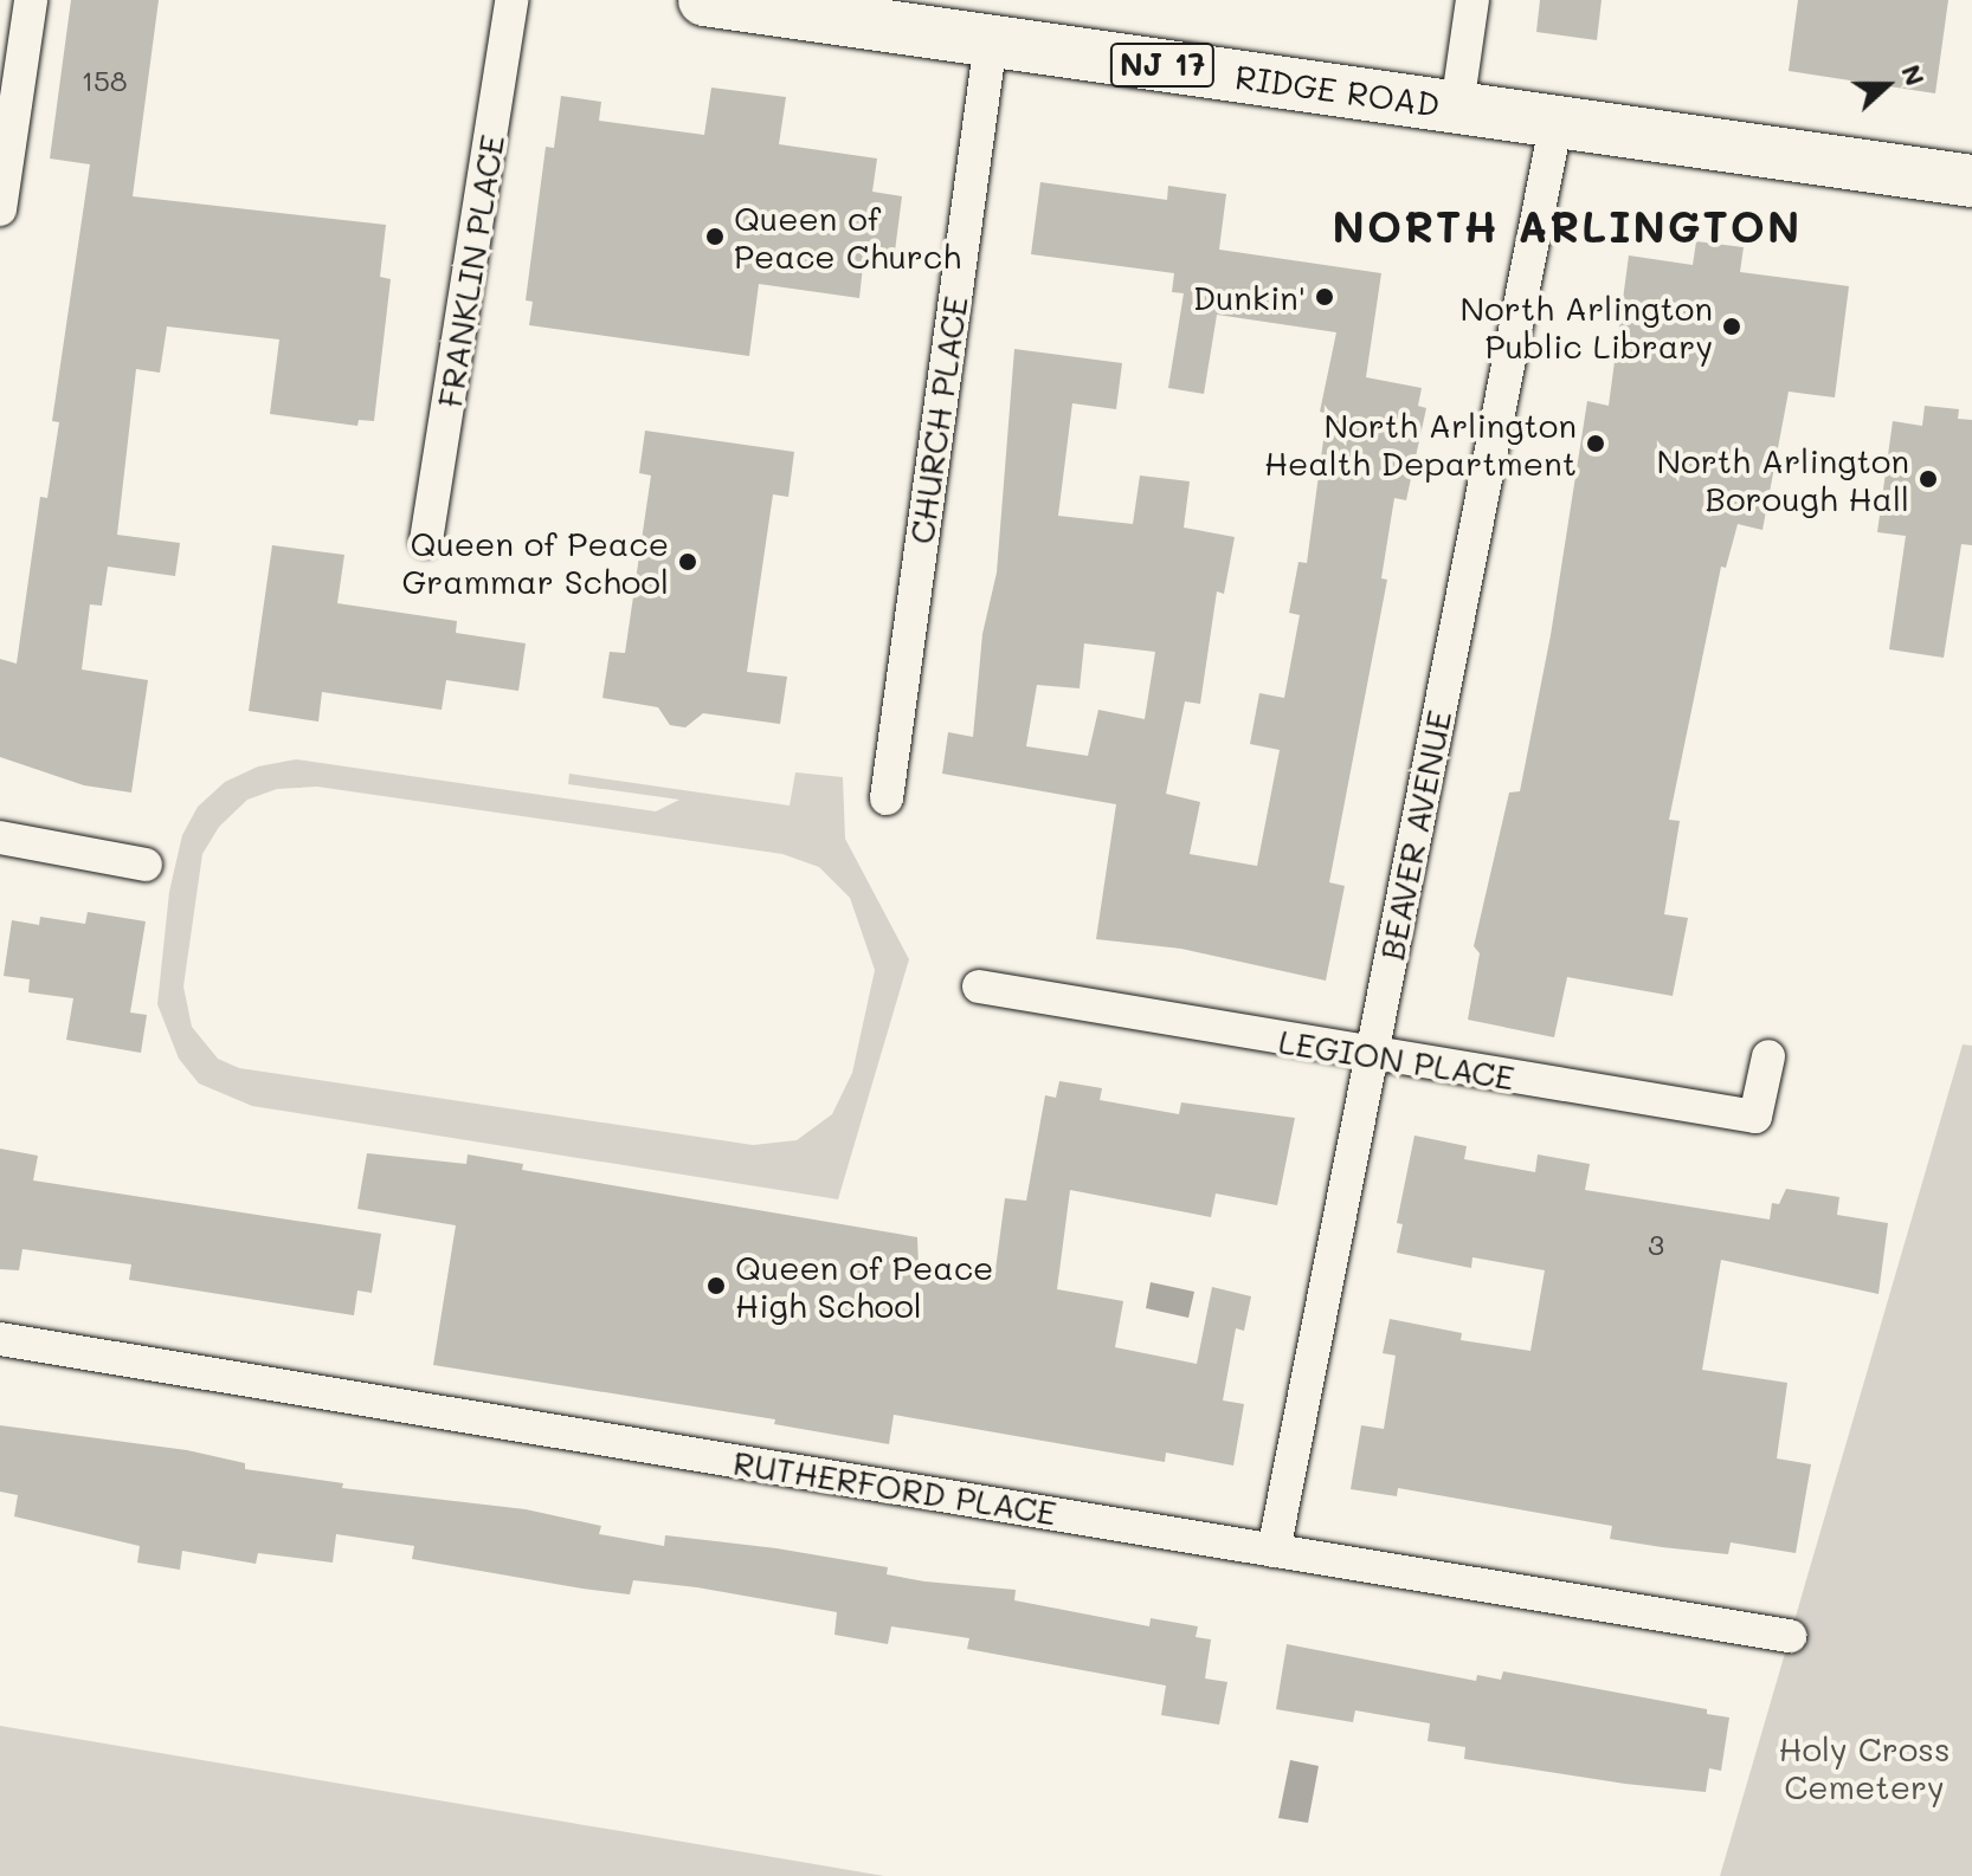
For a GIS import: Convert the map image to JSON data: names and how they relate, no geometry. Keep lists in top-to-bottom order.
{
  "streets": {
    "main road": ["NJ 17", "RIDGE ROAD"],
    "street": [
      "FRANKLIN PLACE",
      "CHURCH PLACE",
      "BEAVER AVENUE",
      "LEGION PLACE",
      "RUTHERFORD PLACE"
    ]
  },
  "crossings": [
    ["RIDGE ROAD", "CHURCH PLACE"],
    ["RIDGE ROAD", "BEAVER AVENUE"],
    ["BEAVER AVENUE", "LEGION PLACE"],
    ["BEAVER AVENUE", "RUTHERFORD PLACE"]
  ],
  "districts": ["NORTH ARLINGTON"],
  "parks": ["Holy Cross Cemetery"],
  "places": [
    "Queen of Peace Church",
    "Dunkin'",
    "North Arlington Public Library",
    "North Arlington Health Department",
    "North Arlington Borough Hall",
    "Queen of Peace Grammar School",
    "Queen of Peace High School"
  ],
  "house_numbers": ["158", "3"],
  "north": "right"
}
